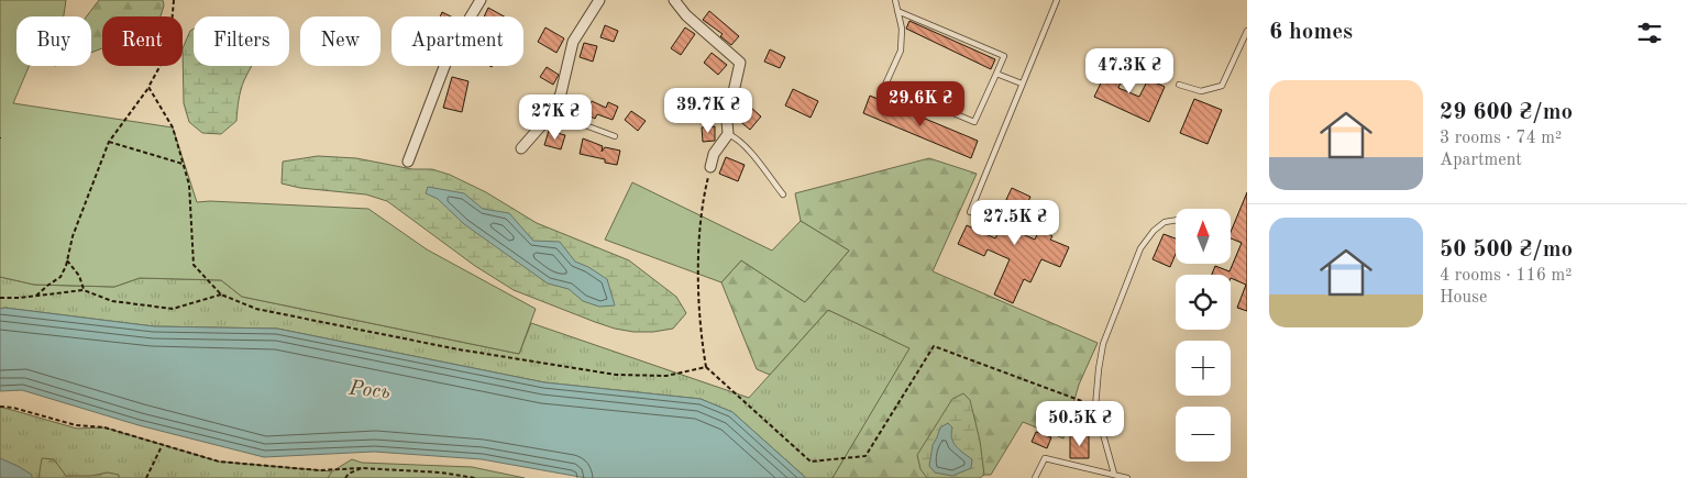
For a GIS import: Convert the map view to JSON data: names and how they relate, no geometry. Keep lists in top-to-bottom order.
{
  "water": ["Рось"],
  "north": "top",
  "page": {
    "heading": "6 homes",
    "chip": [
      "Buy",
      "Rent",
      "Filters",
      "New",
      "Apartment"
    ],
    "price": [
      "47.3K ₴",
      "29.6K ₴",
      "39.7K ₴",
      "27K ₴",
      "27.5K ₴",
      "50.5K ₴"
    ],
    "list": [
      {
        "name": "29 600 ₴/mo",
        "note": "3 rooms · 74 m² · Apartment"
      },
      {
        "name": "50 500 ₴/mo",
        "note": "4 rooms · 116 m² · House"
      }
    ],
    "map_buttons": ["+", "−"]
  }
}
